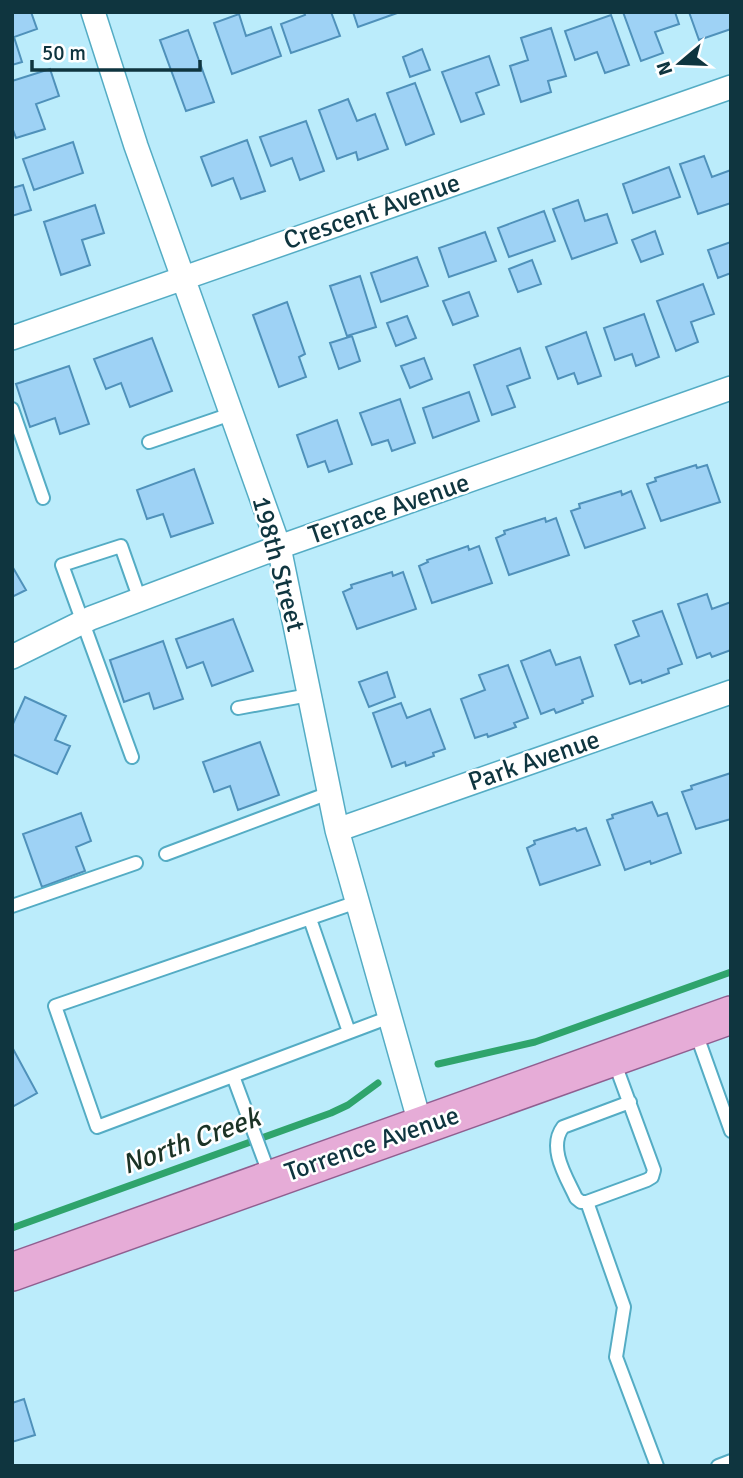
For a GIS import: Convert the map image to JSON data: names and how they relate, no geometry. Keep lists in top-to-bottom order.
{
  "streets": {
    "main road": ["Torrence Avenue"],
    "street": [
      "Crescent Avenue",
      "Terrace Avenue",
      "198th Street",
      "Park Avenue"
    ]
  },
  "crossings": [
    ["Crescent Avenue", "198th Street"],
    ["Terrace Avenue", "198th Street"],
    ["198th Street", "Park Avenue"],
    ["198th Street", "Torrence Avenue"]
  ],
  "water": ["North Creek"],
  "scale_bar": "50 m",
  "north": "left"
}
